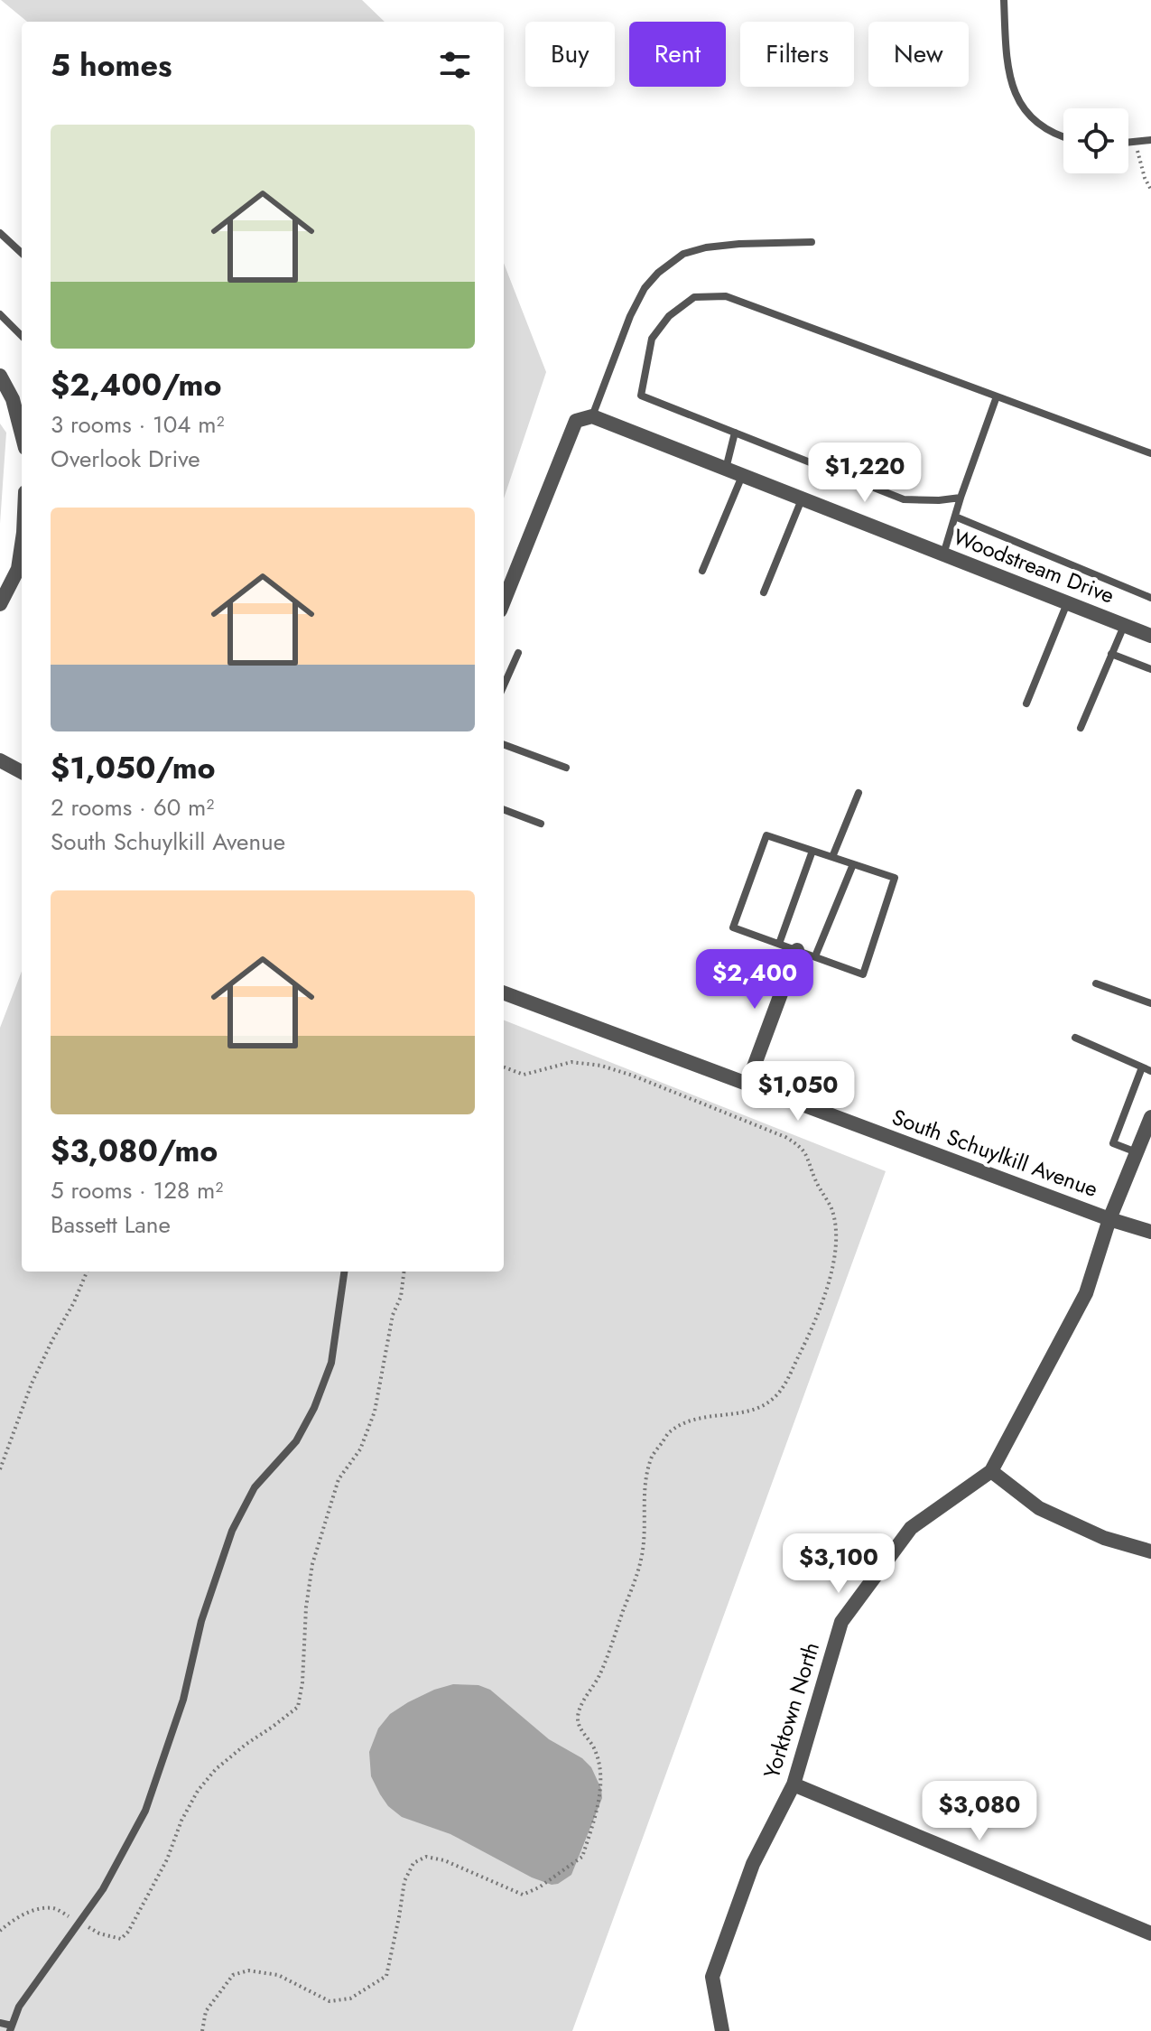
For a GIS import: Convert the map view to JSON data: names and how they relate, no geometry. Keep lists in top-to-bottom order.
{
  "streets": {
    "street": ["Woodstream Drive", "South Schuylkill Avenue", "Yorktown North"]
  },
  "crossings": [
    ["South Schuylkill Avenue", "Yorktown North"]
  ],
  "page": {
    "chip": [
      "Buy",
      "Rent",
      "Filters",
      "New"
    ],
    "heading": "5 homes",
    "list": [
      {
        "name": "$2,400/mo",
        "note": "3 rooms · 104 m² · Overlook Drive"
      },
      {
        "name": "$1,050/mo",
        "note": "2 rooms · 60 m² · South Schuylkill Avenue"
      },
      {
        "name": "$3,080/mo",
        "note": "5 rooms · 128 m² · Bassett Lane"
      }
    ],
    "price": [
      "$1,220",
      "$2,400",
      "$1,050",
      "$3,100",
      "$3,080"
    ]
  }
}
